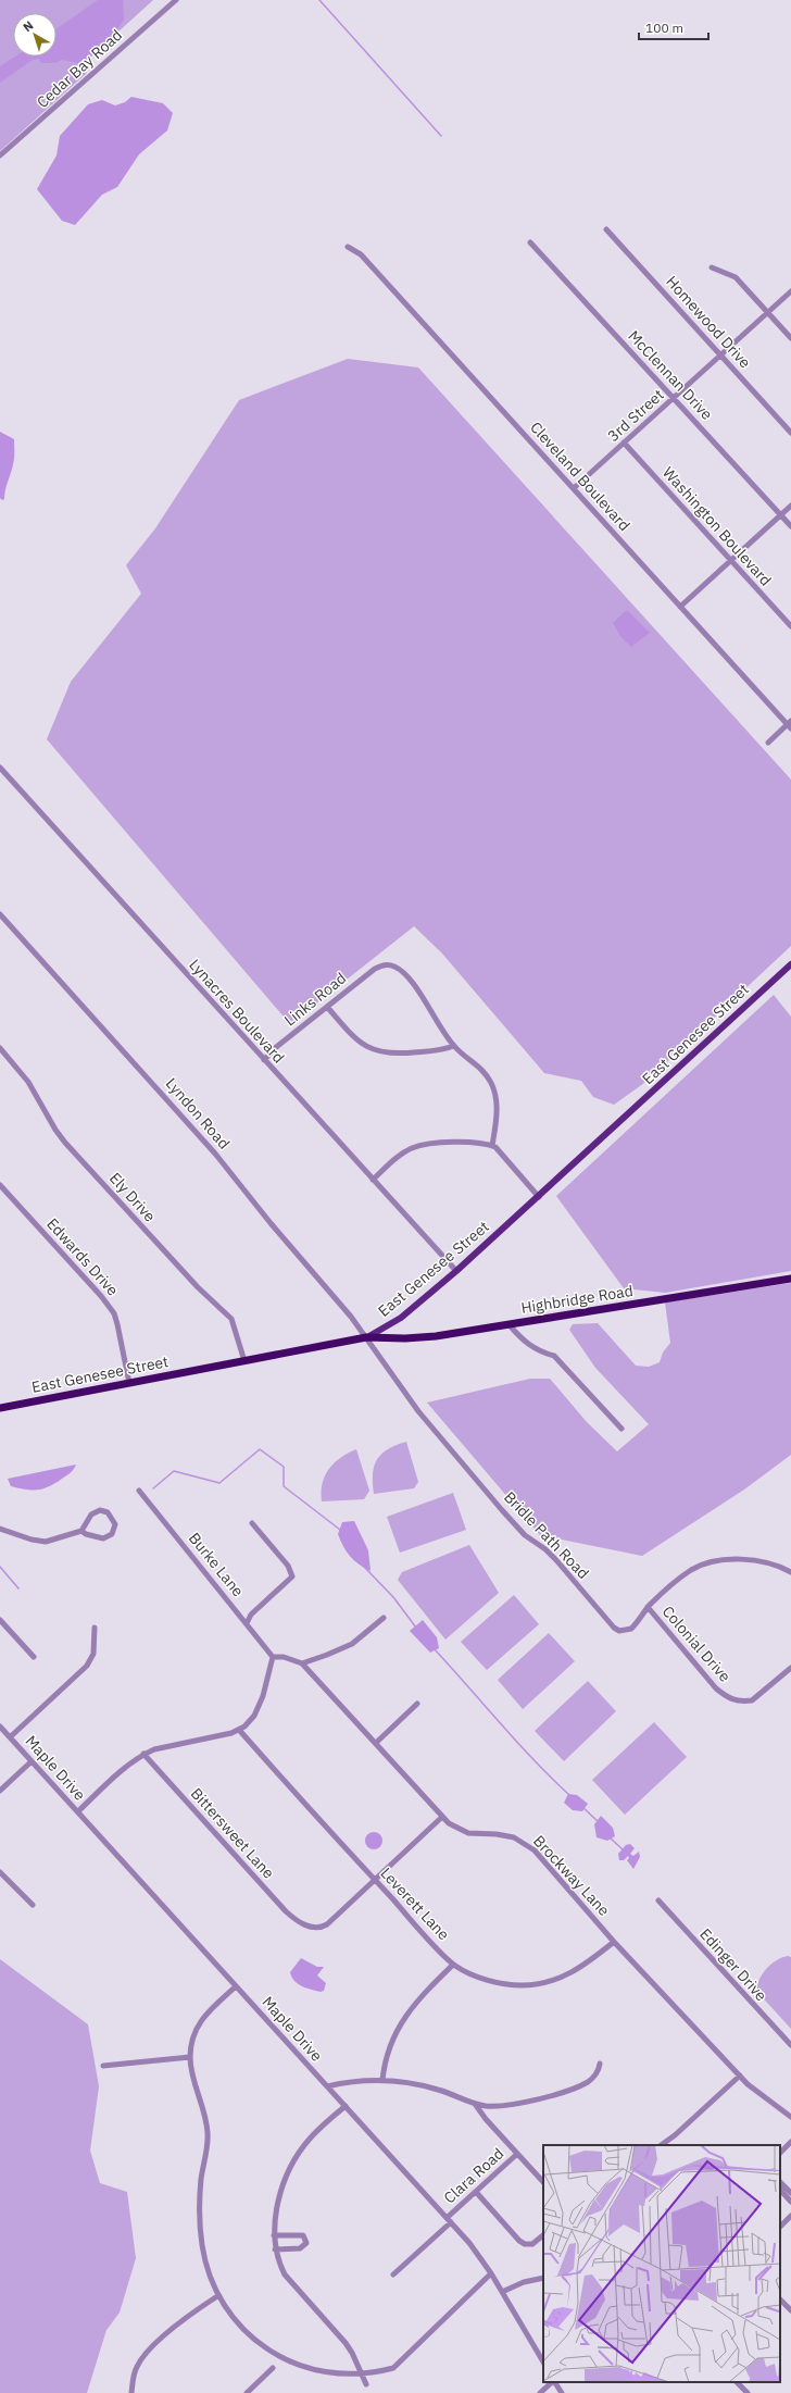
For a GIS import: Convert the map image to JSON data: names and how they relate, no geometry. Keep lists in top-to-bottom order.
{
  "streets": {
    "highway": ["East Genesee Street", "Highbridge Road"],
    "street": [
      "Cedar Bay Road",
      "Homewood Drive",
      "McClennan Drive",
      "3rd Street",
      "Cleveland Boulevard",
      "Washington Boulevard",
      "Links Road",
      "Lynacres Boulevard",
      "Lyndon Road",
      "Ely Drive",
      "Edwards Drive",
      "Bridle Path Road",
      "Burke Lane",
      "Colonial Drive",
      "Maple Drive",
      "Bittersweet Lane",
      "Brockway Lane",
      "Leverett Lane",
      "Edinger Drive",
      "Clara Road"
    ]
  },
  "crossings": [
    ["Homewood Drive", "3rd Street"],
    ["McClennan Drive", "3rd Street"],
    ["3rd Street", "Cleveland Boulevard"],
    ["3rd Street", "Washington Boulevard"],
    ["Links Road", "Lynacres Boulevard"],
    ["Lynacres Boulevard", "East Genesee Street"],
    ["East Genesee Street", "Lyndon Road"],
    ["East Genesee Street", "Ely Drive"],
    ["East Genesee Street", "Edwards Drive"],
    ["East Genesee Street", "Highbridge Road"],
    ["East Genesee Street", "Bridle Path Road"],
    ["Lyndon Road", "Highbridge Road"],
    ["Lyndon Road", "Bridle Path Road"],
    ["Highbridge Road", "Bridle Path Road"],
    ["Bridle Path Road", "Colonial Drive"],
    ["Maple Drive", "Clara Road"],
    ["Bittersweet Lane", "Leverett Lane"],
    ["Brockway Lane", "Leverett Lane"]
  ],
  "scale_bar": "100 m",
  "north": "top left"
}
